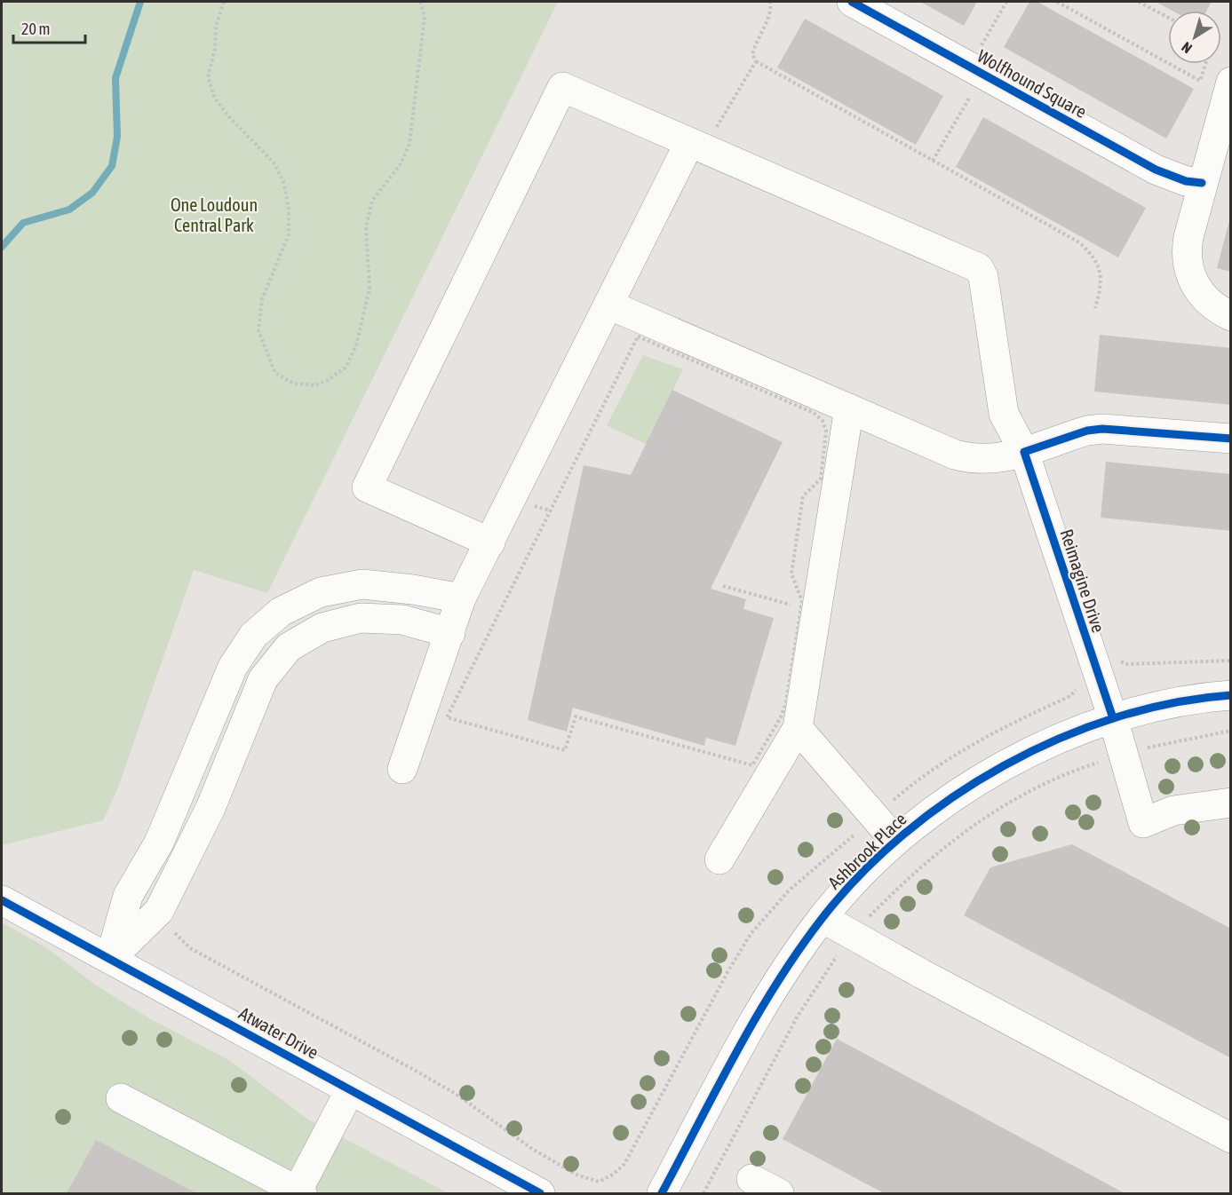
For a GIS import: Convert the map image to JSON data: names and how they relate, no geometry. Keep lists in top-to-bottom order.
{
  "streets": {
    "street": [
      "Wolfhound Square",
      "Reimagine Drive",
      "Ashbrook Place",
      "Atwater Drive"
    ]
  },
  "crossings": [
    ["Reimagine Drive", "Ashbrook Place"]
  ],
  "parks": ["One Loudoun Central Park"],
  "scale_bar": "20 m",
  "north": "bottom left"
}
